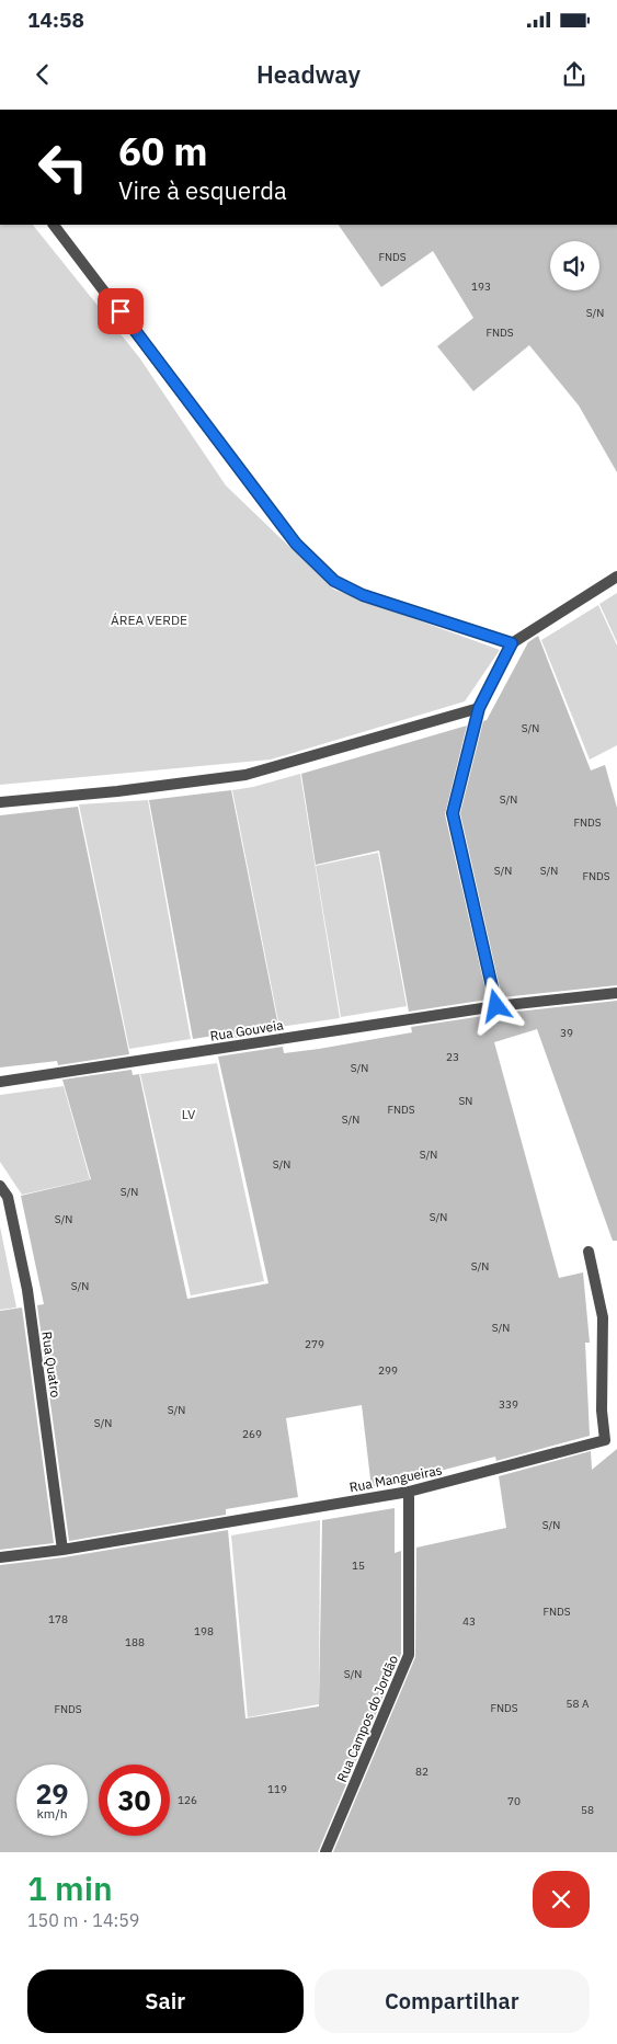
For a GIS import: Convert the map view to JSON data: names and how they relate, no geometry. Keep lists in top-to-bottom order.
{
  "streets": {
    "street": [
      "Rua Gouveia",
      "Rua Quatro",
      "Rua Mangueiras",
      "Rua Campos do Jordão"
    ]
  },
  "crossings": [
    ["Rua Quatro", "Rua Mangueiras"],
    ["Rua Mangueiras", "Rua Campos do Jordão"]
  ],
  "parks": ["ÁREA VERDE", "LV"],
  "house_numbers": [
    "FNDS",
    "193",
    "S/N",
    "FNDS",
    "S/N",
    "S/N",
    "FNDS",
    "S/N",
    "S/N",
    "FNDS",
    "39",
    "23",
    "S/N",
    "SN",
    "FNDS",
    "S/N",
    "S/N",
    "S/N",
    "S/N",
    "S/N",
    "S/N",
    "S/N",
    "S/N",
    "S/N",
    "279",
    "299",
    "339",
    "S/N",
    "S/N",
    "269",
    "S/N",
    "15",
    "FNDS",
    "178",
    "43",
    "198",
    "188",
    "S/N",
    "58 A",
    "FNDS",
    "FNDS",
    "82",
    "119",
    "126",
    "70",
    "58"
  ],
  "page": {
    "status": "14:58",
    "header": "Headway",
    "turn": ["60 m", "Vire à esquerda"],
    "speed": "29 km/h",
    "limit": "30",
    "heading": ["1 min", "150 m · 14:59"],
    "buttons": ["Sair", "Compartilhar"]
  }
}
